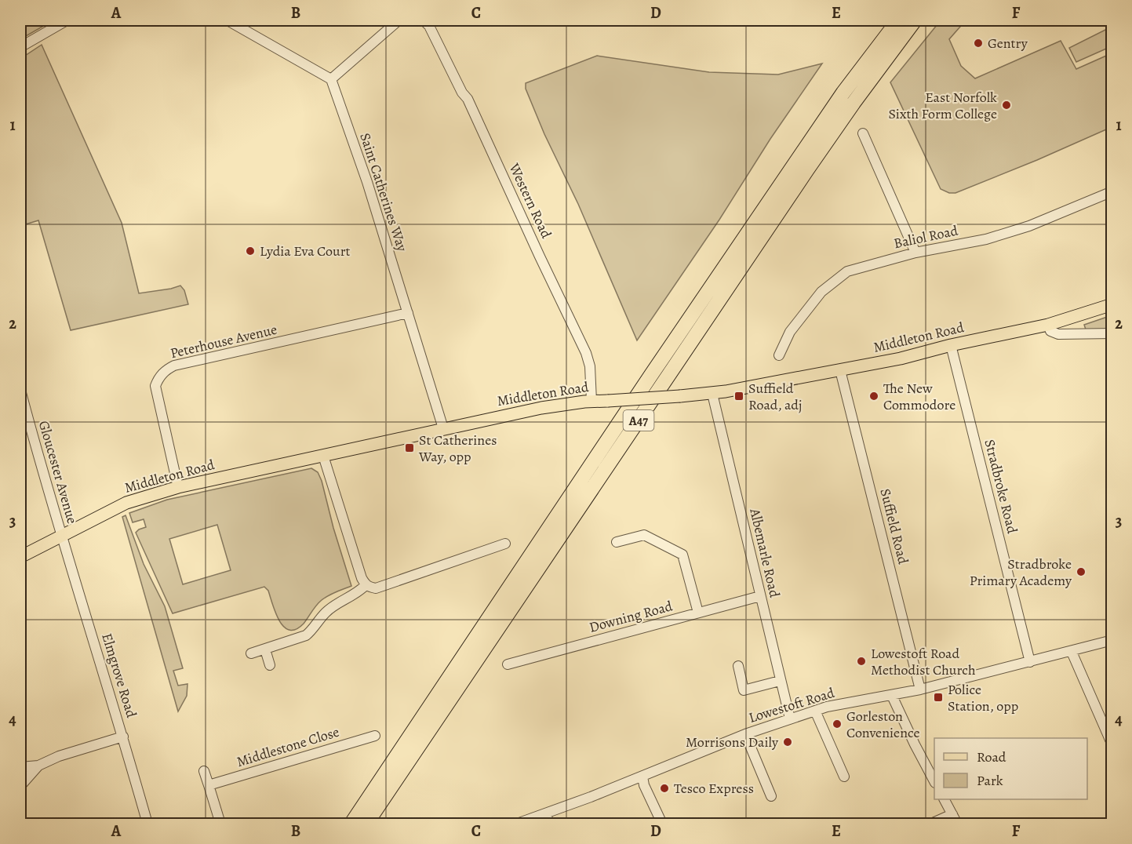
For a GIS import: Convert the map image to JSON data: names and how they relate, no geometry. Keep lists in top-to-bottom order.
{
  "streets": {
    "highway": ["A47"],
    "main road": ["Middleton Road"],
    "street": [
      "Saint Catherines Way",
      "Western Road",
      "Baliol Road",
      "Peterhouse Avenue",
      "Gloucester Avenue",
      "Stradbroke Road",
      "Suffield Road",
      "Albemarle Road",
      "Downing Road",
      "Elmgrove Road",
      "Lowestoft Road",
      "Middlestone Close"
    ]
  },
  "crossings": [
    ["Saint Catherines Way", "Middleton Road"],
    ["Saint Catherines Way", "Peterhouse Avenue"],
    ["Western Road", "Middleton Road"],
    ["Middleton Road", "Peterhouse Avenue"],
    ["Middleton Road", "Gloucester Avenue"],
    ["Middleton Road", "Stradbroke Road"],
    ["Middleton Road", "Suffield Road"],
    ["Middleton Road", "Albemarle Road"],
    ["Middleton Road", "Elmgrove Road"],
    ["Gloucester Avenue", "Elmgrove Road"],
    ["Stradbroke Road", "Lowestoft Road"],
    ["Suffield Road", "Lowestoft Road"],
    ["Albemarle Road", "Downing Road"],
    ["Albemarle Road", "Lowestoft Road"]
  ],
  "places": {
    "other": [
      "Gentry",
      "East Norfolk Sixth Form College",
      "Lydia Eva Court",
      "The New Commodore",
      "Stradbroke Primary Academy",
      "Lowestoft Road Methodist Church",
      "Gorleston Convenience",
      "Morrisons Daily",
      "Tesco Express"
    ],
    "transit": ["Suffield Road, adj", "St Catherines Way, opp", "Police Station, opp"]
  },
  "legend": ["Road", "Park"],
  "grid": {
    "columns": [
      "A",
      "B",
      "C",
      "D",
      "E",
      "F"
    ],
    "rows": [
      "1",
      "2",
      "3",
      "4"
    ]
  }
}
